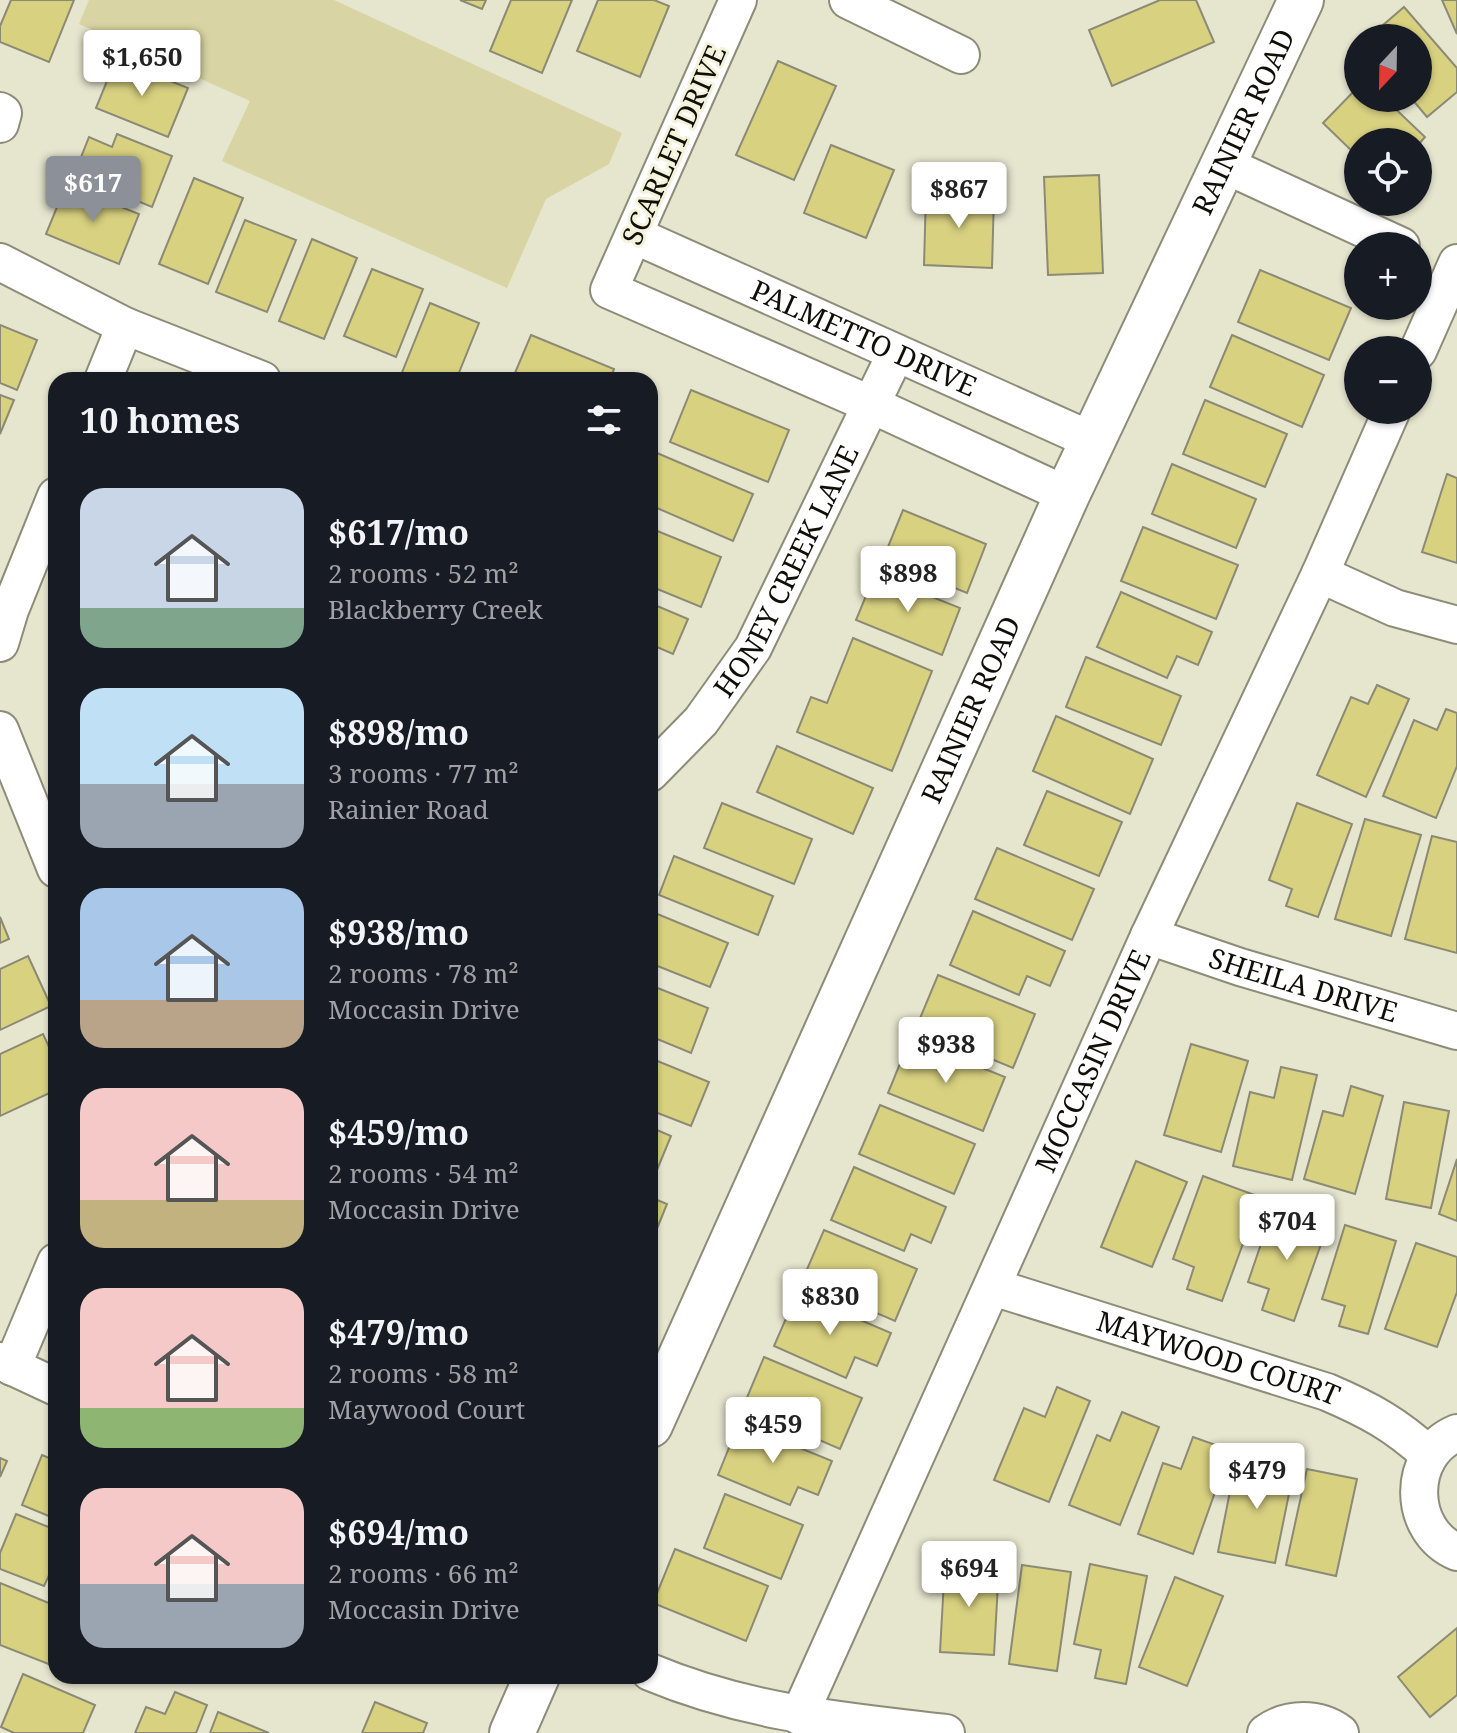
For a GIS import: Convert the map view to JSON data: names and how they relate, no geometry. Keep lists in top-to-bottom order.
{
  "streets": {
    "street": [
      "RAINIER ROAD",
      "SCARLET DRIVE",
      "PALMETTO DRIVE",
      "HONEY CREEK LANE",
      "SHEILA DRIVE",
      "MOCCASIN DRIVE",
      "MAYWOOD COURT"
    ]
  },
  "crossings": [
    ["RAINIER ROAD", "PALMETTO DRIVE"],
    ["SCARLET DRIVE", "PALMETTO DRIVE"],
    ["PALMETTO DRIVE", "HONEY CREEK LANE"],
    ["SHEILA DRIVE", "MOCCASIN DRIVE"],
    ["MOCCASIN DRIVE", "MAYWOOD COURT"]
  ],
  "north": "bottom",
  "page": {
    "map_buttons": ["+", "−"],
    "price": [
      "$1,650",
      "$617",
      "$867",
      "$898",
      "$938",
      "$704",
      "$830",
      "$459",
      "$479",
      "$694"
    ],
    "heading": "10 homes",
    "list": [
      {
        "name": "$617/mo",
        "note": "2 rooms · 52 m² · Blackberry Creek"
      },
      {
        "name": "$898/mo",
        "note": "3 rooms · 77 m² · Rainier Road"
      },
      {
        "name": "$938/mo",
        "note": "2 rooms · 78 m² · Moccasin Drive"
      },
      {
        "name": "$459/mo",
        "note": "2 rooms · 54 m² · Moccasin Drive"
      },
      {
        "name": "$479/mo",
        "note": "2 rooms · 58 m² · Maywood Court"
      },
      {
        "name": "$694/mo",
        "note": "2 rooms · 66 m² · Moccasin Drive"
      }
    ]
  }
}
